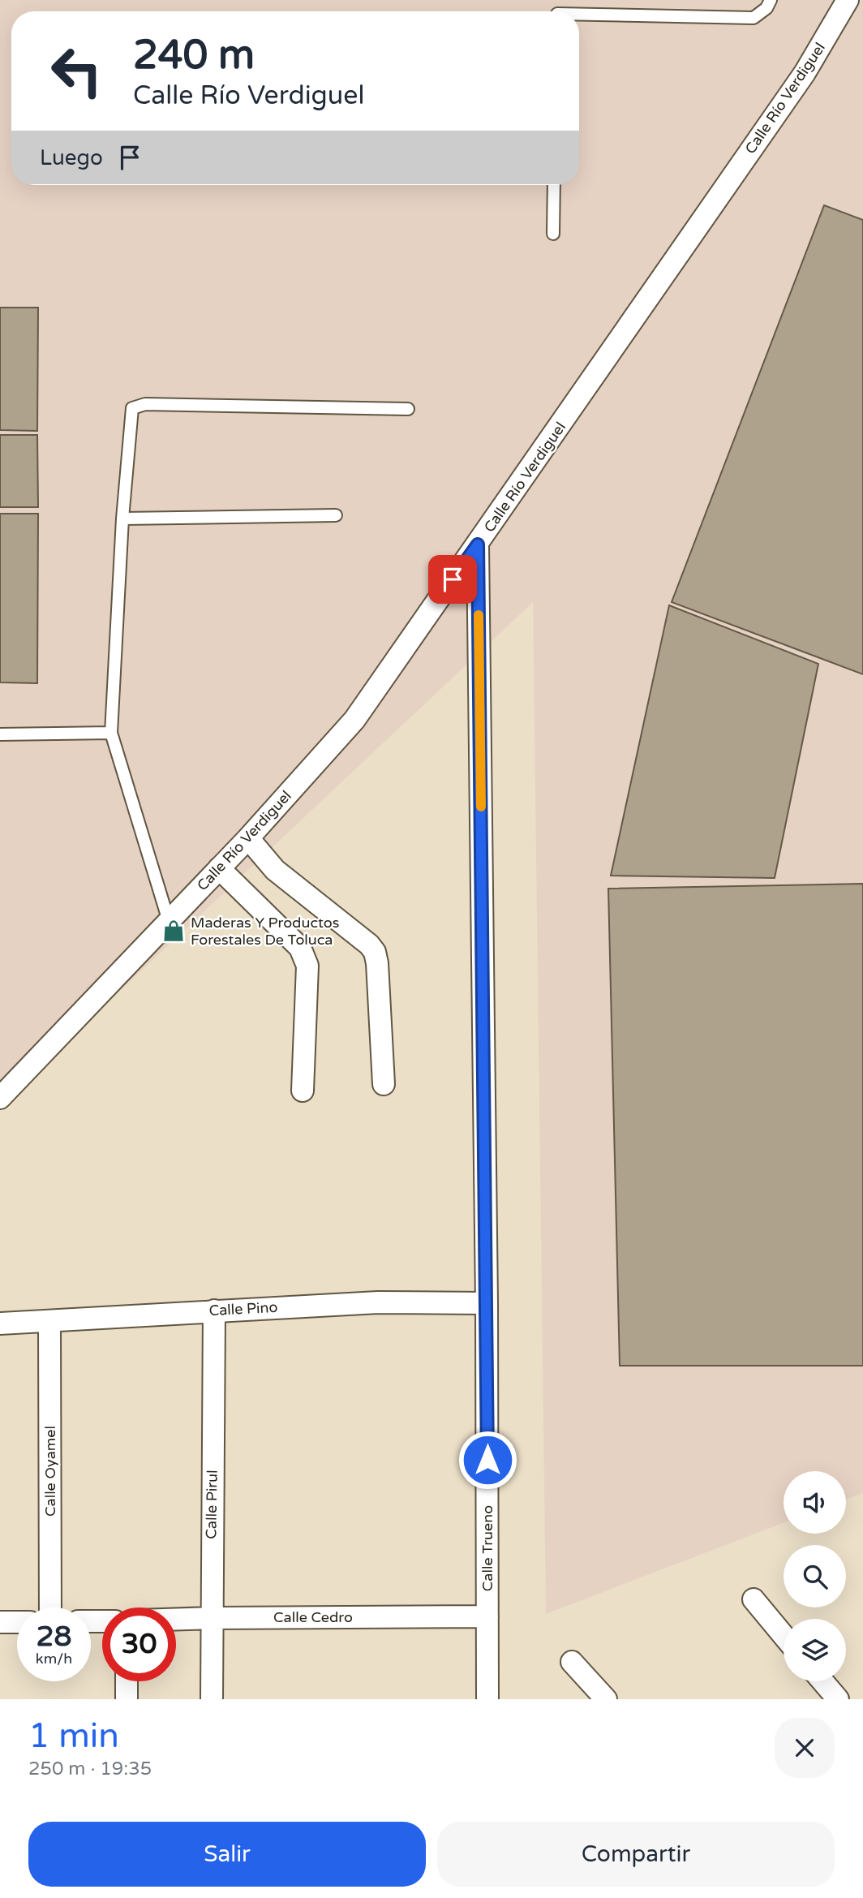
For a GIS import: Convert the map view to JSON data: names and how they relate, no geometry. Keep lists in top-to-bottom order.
{
  "streets": {
    "street": [
      "Calle Río Verdiguel",
      "Calle Pino",
      "Calle Oyamel",
      "Calle Pirul",
      "Calle Trueno",
      "Calle Cedro"
    ]
  },
  "crossings": [
    ["Calle Río Verdiguel", "Calle Trueno"],
    ["Calle Pino", "Calle Oyamel"],
    ["Calle Pino", "Calle Pirul"],
    ["Calle Pino", "Calle Trueno"],
    ["Calle Pirul", "Calle Cedro"],
    ["Calle Trueno", "Calle Cedro"]
  ],
  "places": {
    "shop": ["Maderas Y Productos Forestales De Toluca"]
  },
  "page": {
    "turn": ["240 m", "Calle Río Verdiguel"],
    "then": "Luego",
    "speed": "28 km/h",
    "limit": "30",
    "heading": ["1 min", "250 m · 19:35"],
    "buttons": ["Salir", "Compartir"]
  }
}
